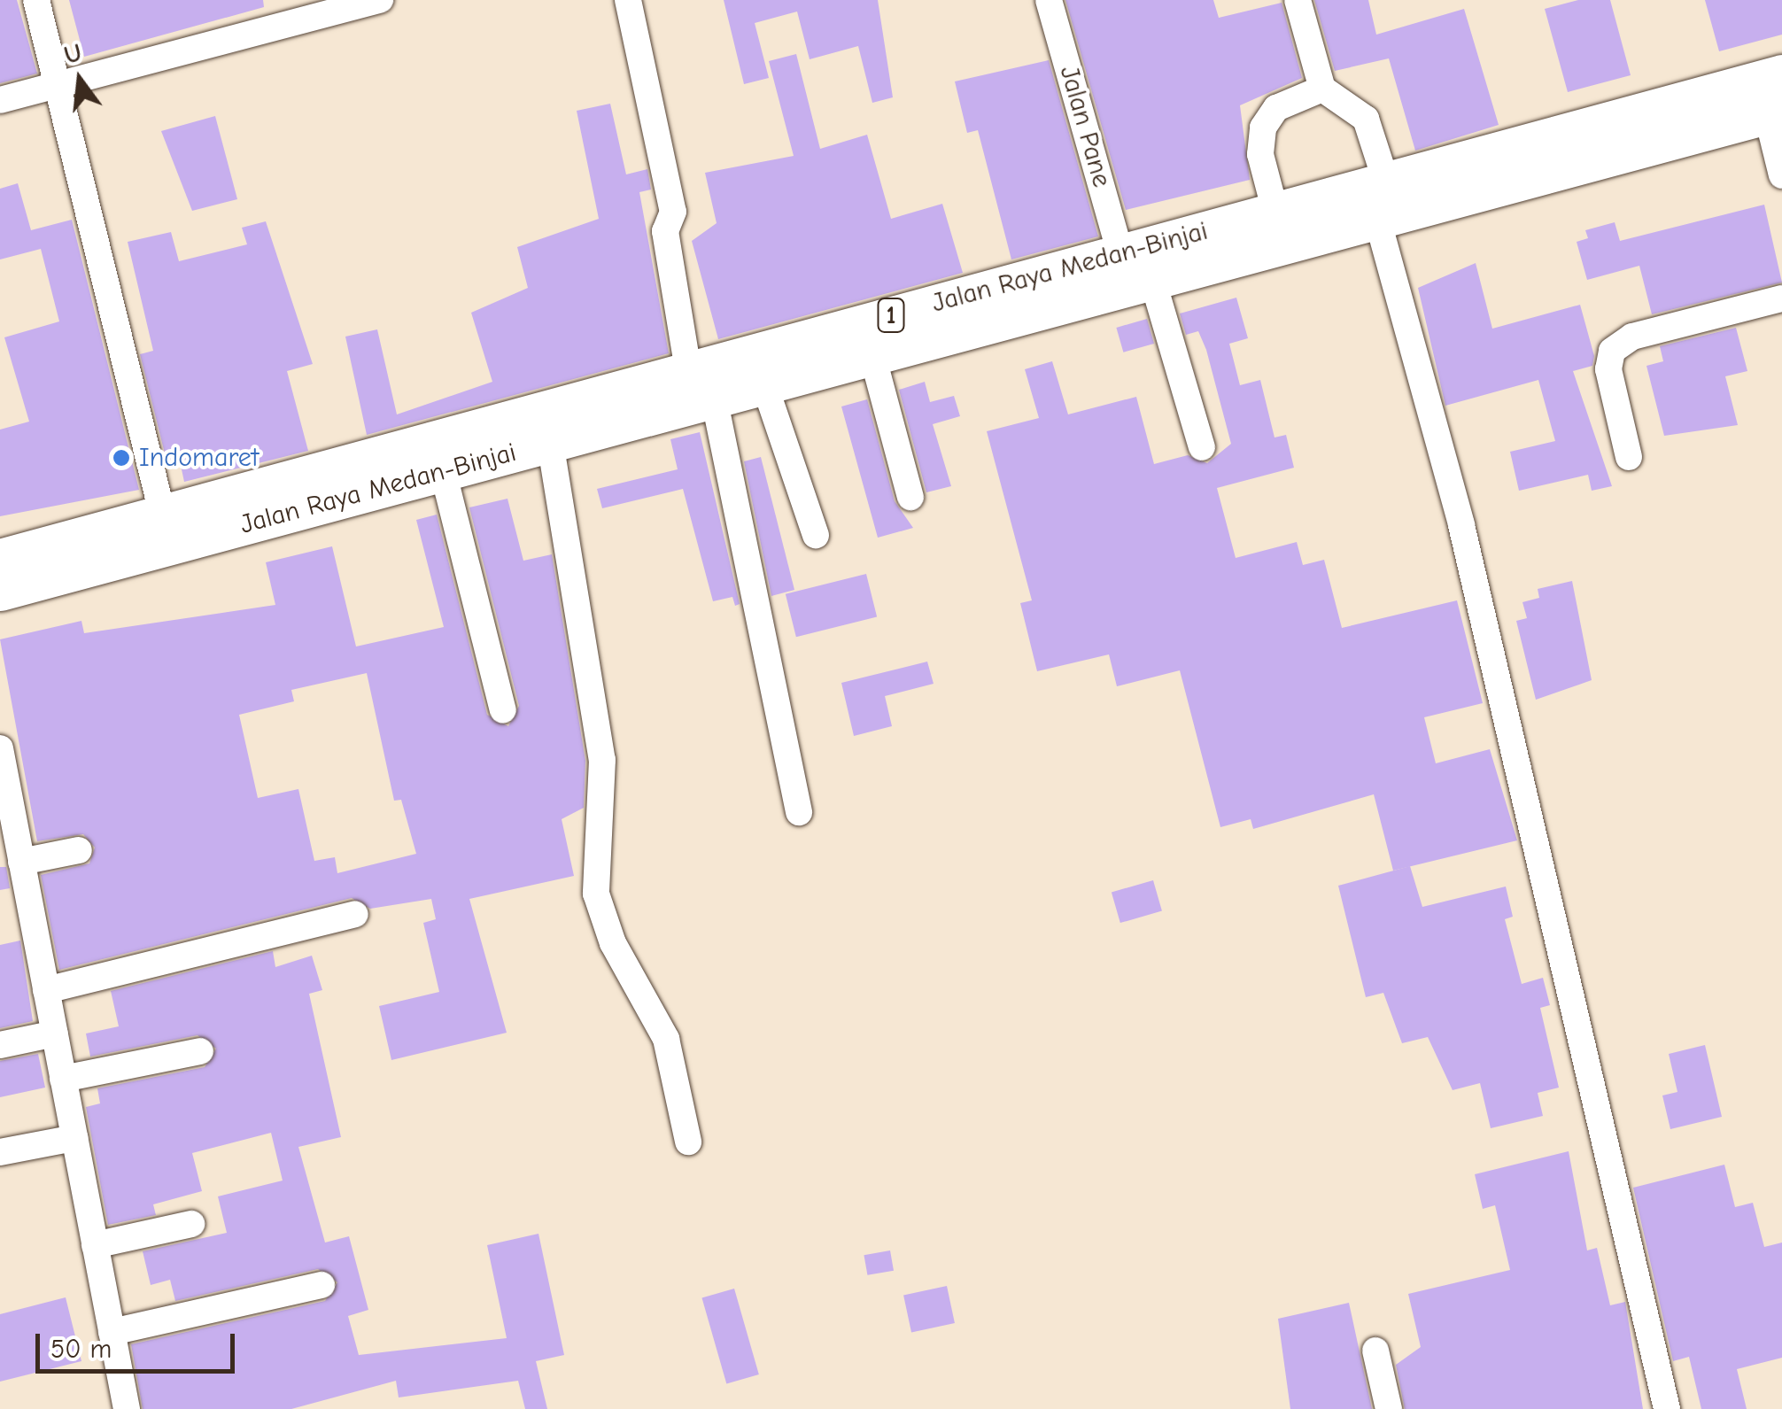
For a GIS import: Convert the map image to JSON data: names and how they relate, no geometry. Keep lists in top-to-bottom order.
{
  "streets": {
    "highway": ["Jalan Raya Medan-Binjai", "1"],
    "street": ["Jalan Pane"]
  },
  "crossings": [
    ["Jalan Pane", "Jalan Raya Medan-Binjai"]
  ],
  "places": ["Indomaret"],
  "scale_bar": "50 m",
  "north": "top"
}
